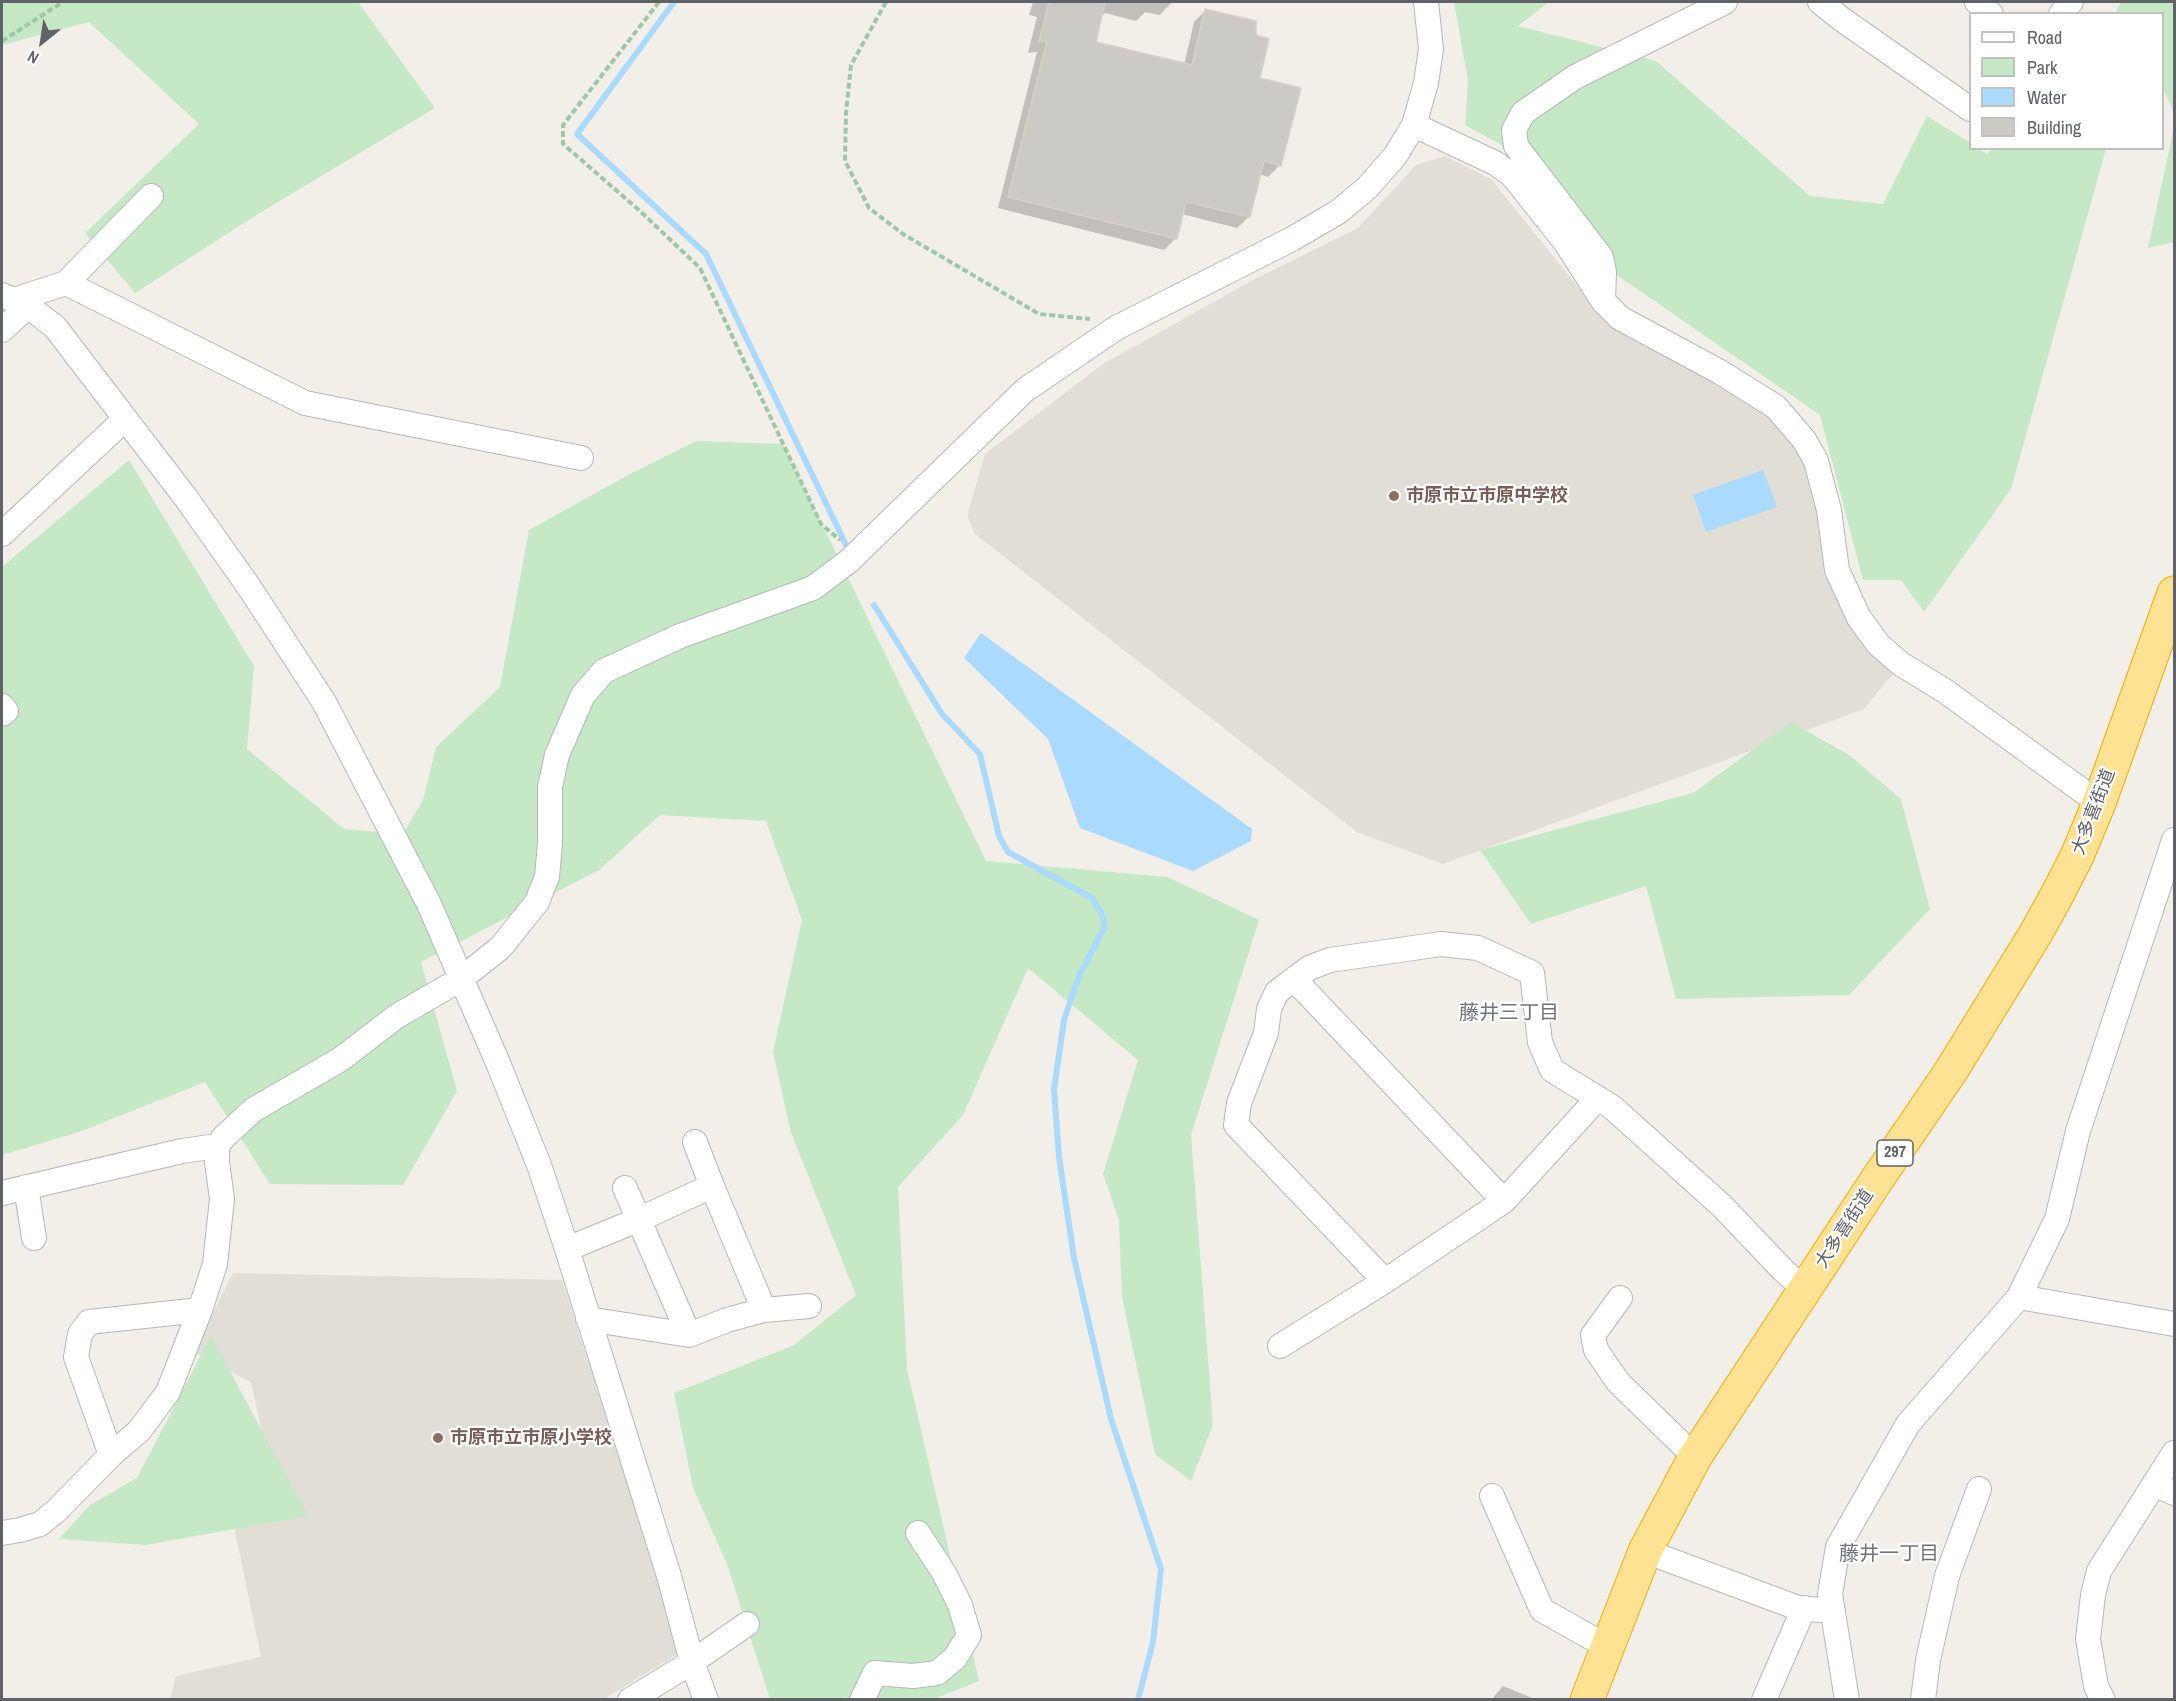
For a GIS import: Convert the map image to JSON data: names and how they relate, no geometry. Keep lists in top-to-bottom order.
{
  "streets": {
    "highway": ["大多喜街道", "297"]
  },
  "districts": ["藤井三丁目", "藤井一丁目"],
  "places": ["市原市立市原中学校", "市原市立市原小学校"],
  "legend": [
    "Road",
    "Park",
    "Water",
    "Building"
  ],
  "north": "bottom left"
}
